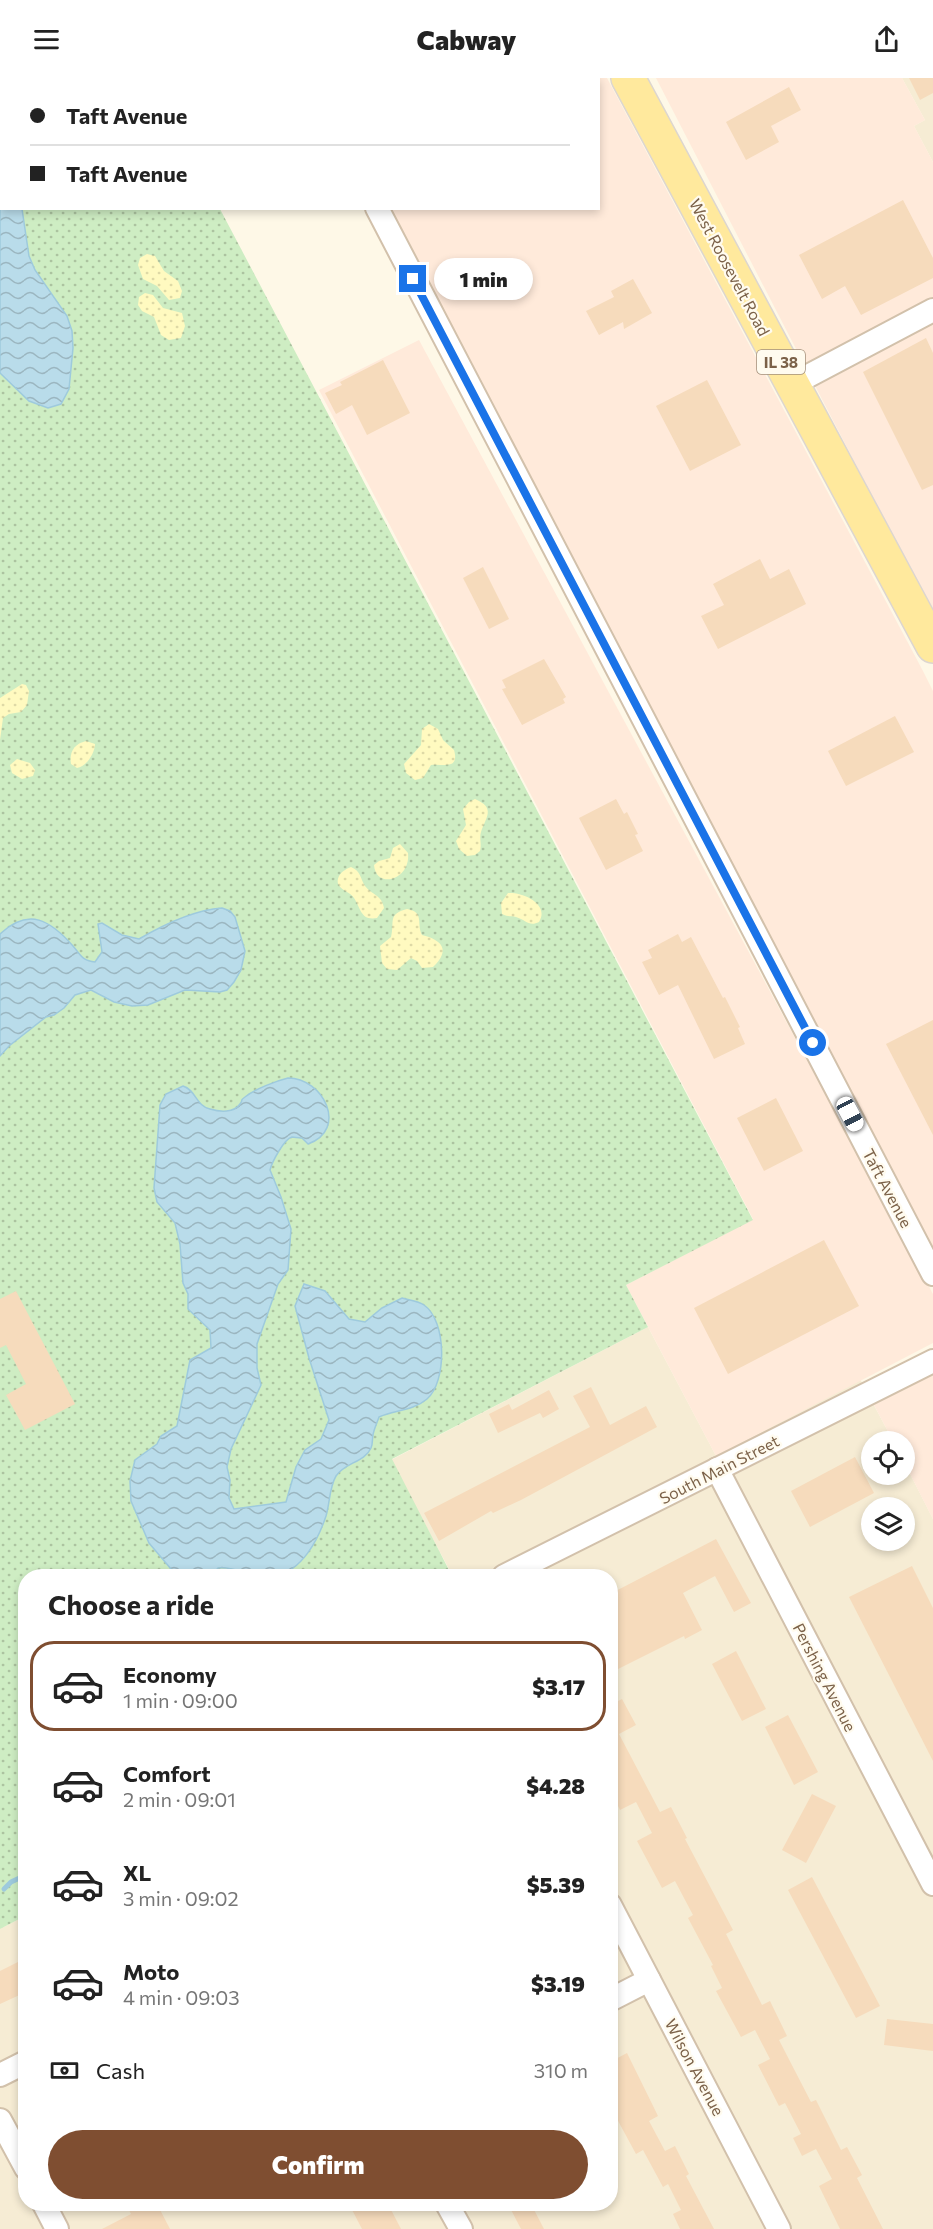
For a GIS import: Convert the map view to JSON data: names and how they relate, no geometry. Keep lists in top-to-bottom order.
{
  "streets": {
    "main road": ["West Roosevelt Road", "IL 38"],
    "street": [
      "Taft Avenue",
      "South Main Street",
      "Pershing Avenue",
      "Wilson Avenue"
    ]
  },
  "crossings": [
    ["South Main Street", "Pershing Avenue"]
  ],
  "page": {
    "header": "Cabway",
    "banner": ["Taft Avenue", "Taft Avenue"],
    "bubble": "1 min",
    "heading": "Choose a ride",
    "list": [
      {
        "name": "Economy",
        "note": "1 min · 09:00",
        "value": "$3.17"
      },
      {
        "name": "Comfort",
        "note": "2 min · 09:01",
        "value": "$4.28"
      },
      {
        "name": "XL",
        "note": "3 min · 09:02",
        "value": "$5.39"
      },
      {
        "name": "Moto",
        "note": "4 min · 09:03",
        "value": "$3.19"
      }
    ],
    "pay": ["Cash", "310 m"],
    "buttons": "Confirm"
  }
}
